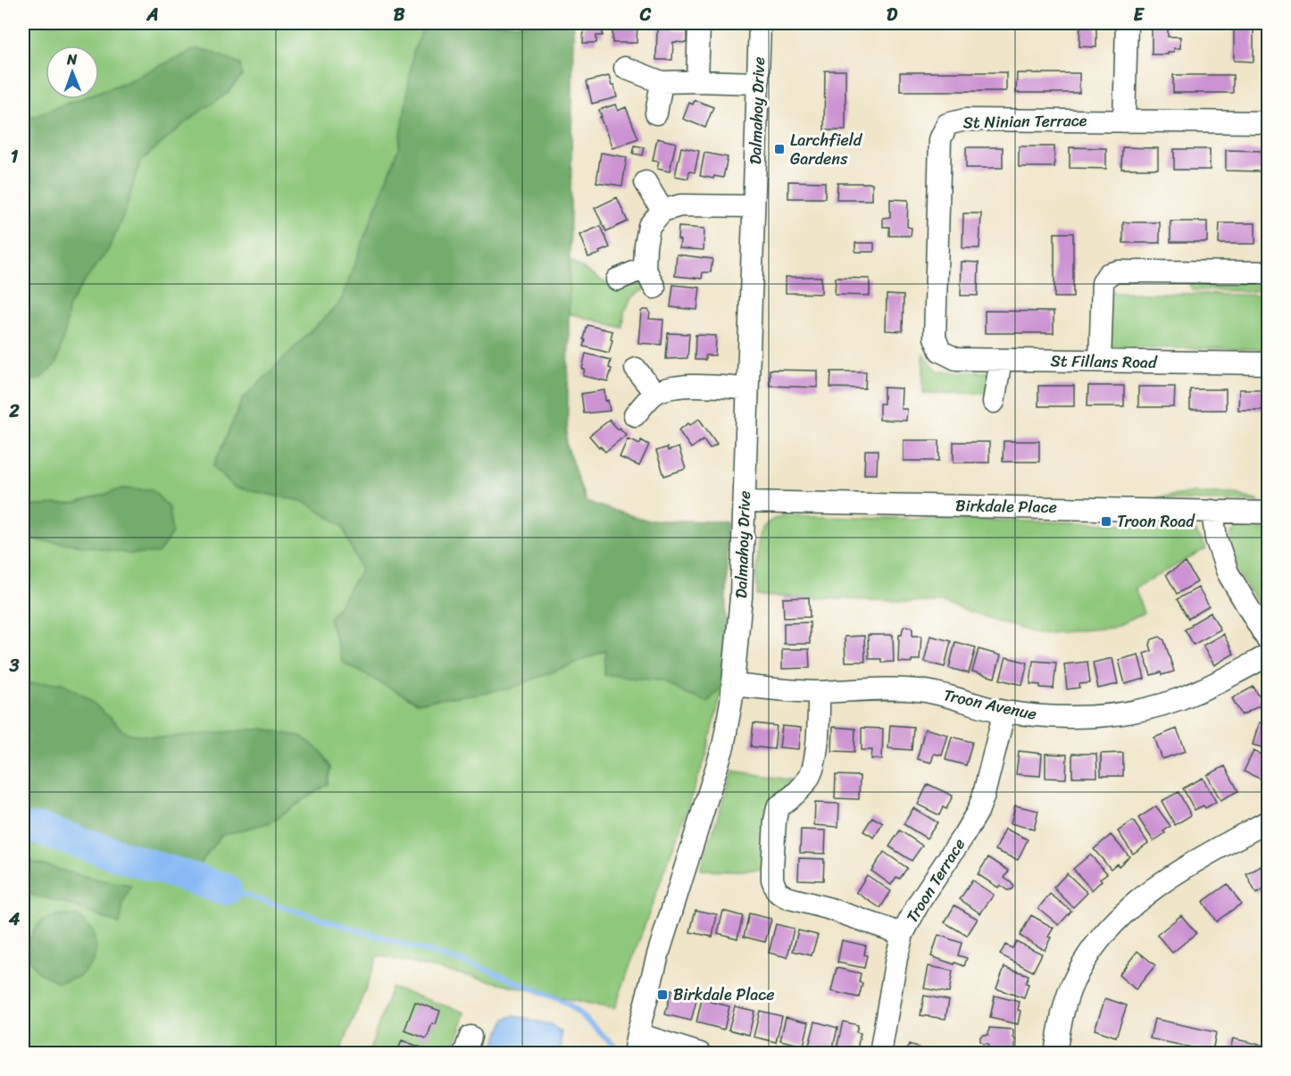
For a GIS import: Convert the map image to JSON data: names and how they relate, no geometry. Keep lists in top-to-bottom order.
{
  "streets": {
    "street": [
      "Dalmahoy Drive",
      "St Ninian Terrace",
      "St Fillans Road",
      "Birkdale Place",
      "Troon Avenue",
      "Troon Terrace"
    ]
  },
  "crossings": [
    ["Dalmahoy Drive", "Birkdale Place"],
    ["Dalmahoy Drive", "Troon Avenue"],
    ["St Ninian Terrace", "St Fillans Road"],
    ["Troon Avenue", "Troon Terrace"]
  ],
  "places": {
    "transit": ["Larchfield Gardens", "Troon Road", "Birkdale Place"]
  },
  "north": "top",
  "grid": {
    "columns": [
      "A",
      "B",
      "C",
      "D",
      "E"
    ],
    "rows": [
      "1",
      "2",
      "3",
      "4"
    ]
  }
}
